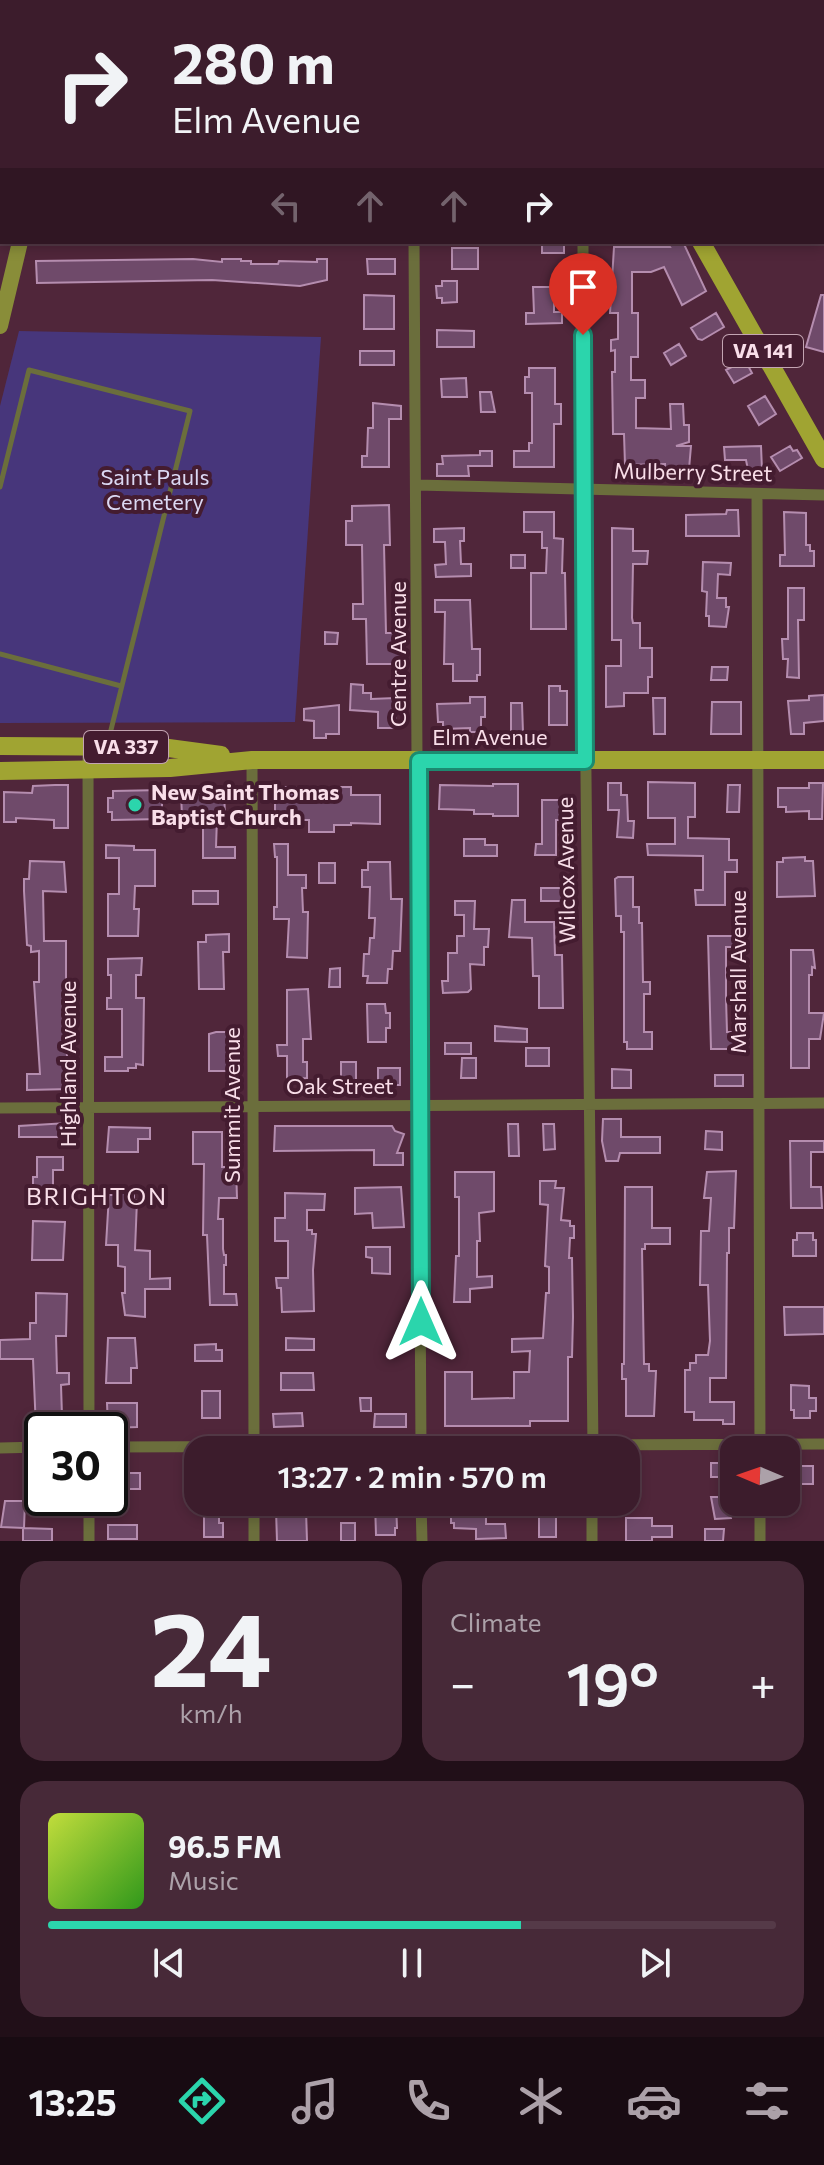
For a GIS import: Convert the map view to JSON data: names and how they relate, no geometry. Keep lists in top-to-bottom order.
{
  "streets": {
    "main road": ["VA 141", "Elm Avenue", "VA 337"],
    "street": [
      "Mulberry Street",
      "Centre Avenue",
      "Wilcox Avenue",
      "Marshall Avenue",
      "Highland Avenue",
      "Oak Street",
      "Summit Avenue"
    ]
  },
  "crossings": [
    ["Mulberry Street", "Centre Avenue"],
    ["Mulberry Street", "Wilcox Avenue"],
    ["Mulberry Street", "Marshall Avenue"],
    ["Centre Avenue", "Elm Avenue"],
    ["Centre Avenue", "Oak Street"],
    ["Elm Avenue", "Wilcox Avenue"],
    ["Elm Avenue", "Marshall Avenue"],
    ["Elm Avenue", "Highland Avenue"],
    ["Elm Avenue", "Summit Avenue"],
    ["Wilcox Avenue", "Oak Street"],
    ["Marshall Avenue", "Oak Street"],
    ["Highland Avenue", "Oak Street"],
    ["Oak Street", "Summit Avenue"]
  ],
  "districts": ["BRIGHTON"],
  "parks": ["Saint Pauls Cemetery"],
  "places": ["New Saint Thomas Baptist Church"],
  "north": "left",
  "page": {
    "turn": ["280 m", "Elm Avenue"],
    "limit": "30",
    "trip": "13:27 · 2 min · 570 m",
    "tile": [
      ["24", "km/h"],
      "Climate"
    ],
    "heat": ["−", "19°", "+"],
    "song": ["96.5 FM", "Music"],
    "tabs": "13:25"
  }
}
